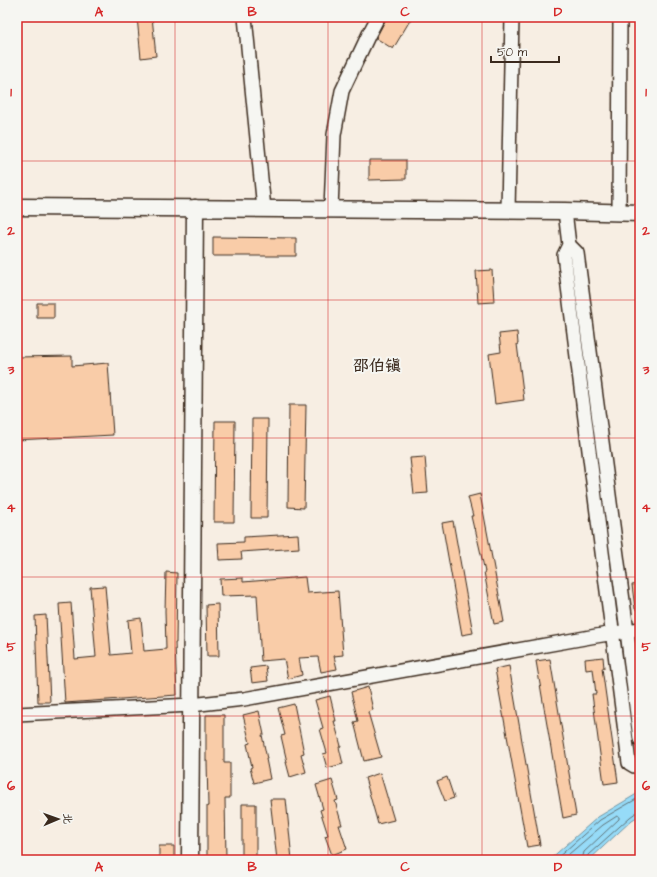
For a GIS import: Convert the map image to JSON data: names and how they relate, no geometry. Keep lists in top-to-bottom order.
{
  "districts": ["邵伯镇"],
  "scale_bar": "50 m",
  "north": "right",
  "grid": {
    "columns": [
      "A",
      "B",
      "C",
      "D"
    ],
    "rows": [
      "1",
      "2",
      "3",
      "4",
      "5",
      "6"
    ]
  }
}
